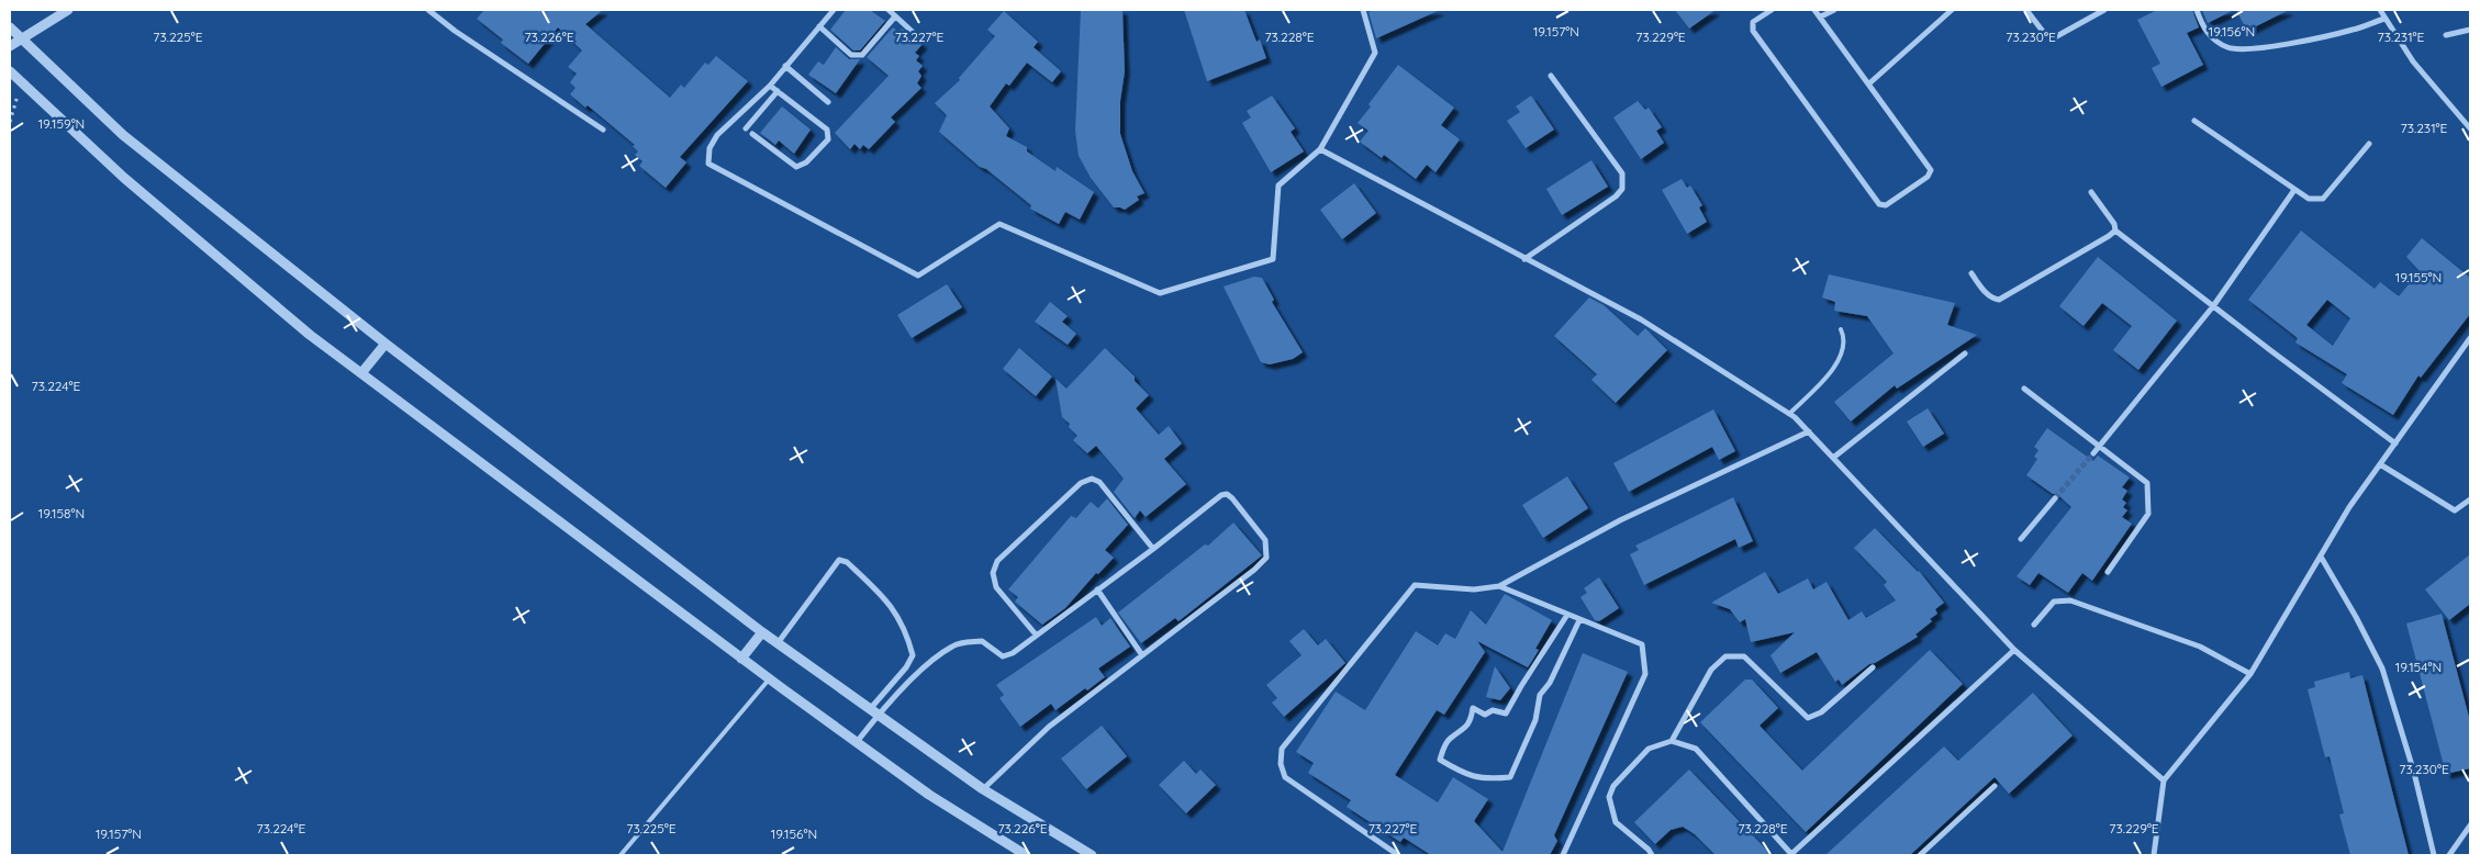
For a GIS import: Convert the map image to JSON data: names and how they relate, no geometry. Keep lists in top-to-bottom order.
{
  "coordinates": [
    "19.157°N",
    "19.156°N",
    "73.225°E",
    "73.226°E",
    "73.227°E",
    "73.228°E",
    "73.230°E",
    "73.229°E",
    "73.231°E",
    "19.159°N",
    "19.155°N",
    "73.224°E",
    "19.158°N",
    "19.154°N"
  ]
}
